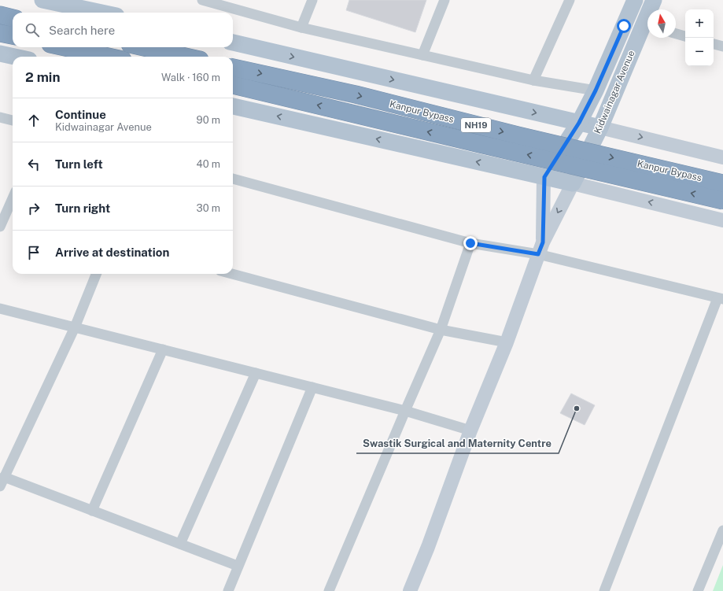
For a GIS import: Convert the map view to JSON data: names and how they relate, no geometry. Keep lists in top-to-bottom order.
{
  "streets": {
    "highway": ["Kanpur Bypass", "NH19"],
    "main road": ["Kidwainagar Avenue"]
  },
  "places": ["Swastik Surgical and Maternity Centre"],
  "north": "top",
  "page": {
    "map_buttons": ["+", "−"],
    "search": "Search here",
    "heading": ["2 min", "Walk · 160 m"],
    "list": [
      ["Continue", "Kidwainagar Avenue", "90 m"],
      ["Turn left", "40 m"],
      ["Turn right", "30 m"],
      "Arrive at destination"
    ]
  }
}
